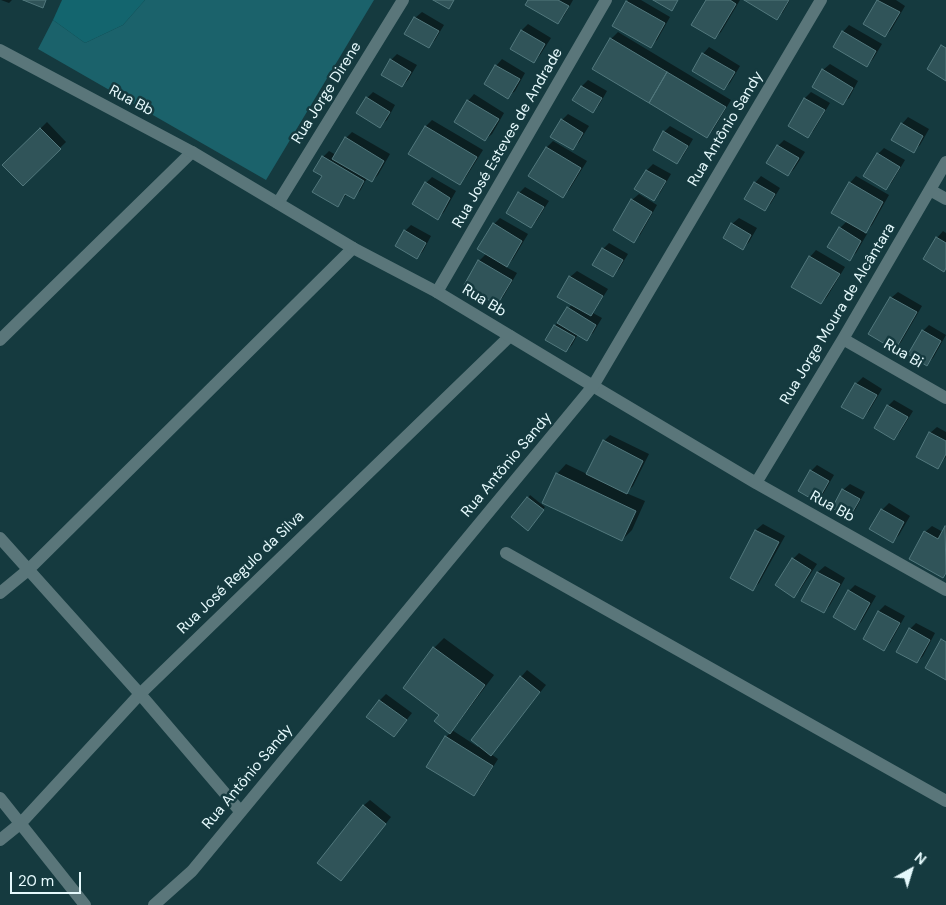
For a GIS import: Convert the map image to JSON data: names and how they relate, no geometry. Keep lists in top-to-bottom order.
{
  "streets": {
    "street": [
      "Rua Jorge Direne",
      "Rua Bb",
      "Rua Antônio Sandy",
      "Rua José Esteves de Andrade",
      "Rua Jorge Moura de Alcântara",
      "Rua Bi",
      "Rua José Regulo da Silva"
    ]
  },
  "crossings": [
    ["Rua Jorge Direne", "Rua Bb"],
    ["Rua Bb", "Rua Antônio Sandy"],
    ["Rua Bb", "Rua José Esteves de Andrade"],
    ["Rua Bb", "Rua Jorge Moura de Alcântara"],
    ["Rua Bb", "Rua José Regulo da Silva"],
    ["Rua Jorge Moura de Alcântara", "Rua Bi"]
  ],
  "scale_bar": "20 m",
  "north": "top right"
}
